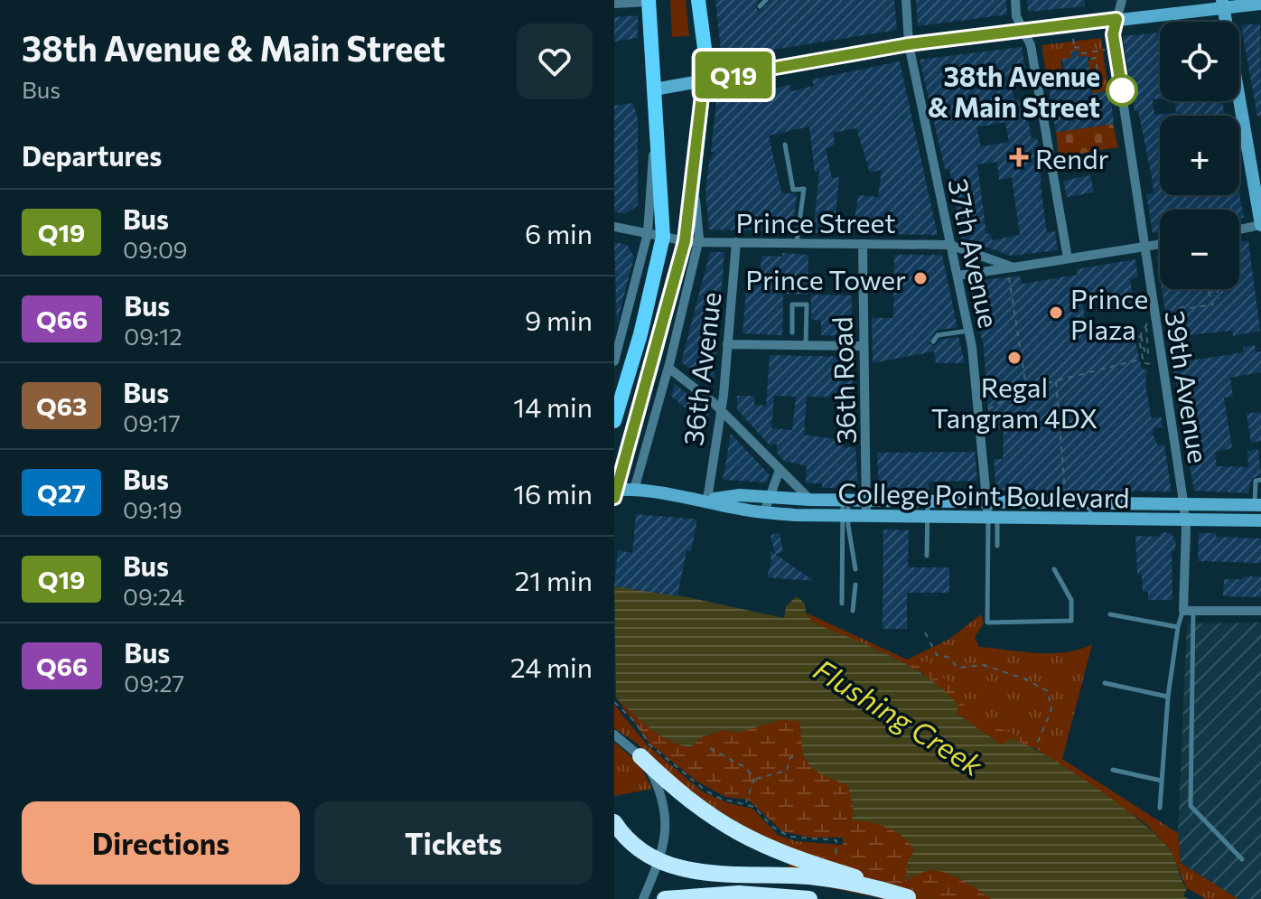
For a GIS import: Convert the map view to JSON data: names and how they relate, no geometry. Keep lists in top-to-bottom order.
{
  "streets": {
    "main road": ["College Point Boulevard"],
    "street": [
      "Prince Street",
      "37th Avenue",
      "36th Avenue",
      "36th Road",
      "39th Avenue"
    ]
  },
  "crossings": [
    ["Prince Street", "37th Avenue"],
    ["Prince Street", "36th Avenue"],
    ["Prince Street", "36th Road"],
    ["Prince Street", "39th Avenue"],
    ["37th Avenue", "College Point Boulevard"],
    ["36th Avenue", "College Point Boulevard"],
    ["36th Road", "College Point Boulevard"],
    ["39th Avenue", "College Point Boulevard"]
  ],
  "water": ["Flushing Creek"],
  "places": {
    "other": [
      "38th Avenue & Main Street",
      "Prince Tower",
      "Prince Plaza",
      "Regal Tangram 4DX"
    ],
    "health": ["Rendr"]
  },
  "lines": ["bus line Q19"],
  "page": {
    "heading": [
      ["38th Avenue & Main Street", "Bus"],
      "Departures"
    ],
    "on_map": "Q19",
    "map_buttons": ["+", "−"],
    "list": [
      {
        "mark": "Q19",
        "name": "Bus",
        "note": "09:09",
        "value": "6 min"
      },
      {
        "mark": "Q66",
        "name": "Bus",
        "note": "09:12",
        "value": "9 min"
      },
      {
        "mark": "Q63",
        "name": "Bus",
        "note": "09:17",
        "value": "14 min"
      },
      {
        "mark": "Q27",
        "name": "Bus",
        "note": "09:19",
        "value": "16 min"
      },
      {
        "mark": "Q19",
        "name": "Bus",
        "note": "09:24",
        "value": "21 min"
      },
      {
        "mark": "Q66",
        "name": "Bus",
        "note": "09:27",
        "value": "24 min"
      }
    ],
    "buttons": ["Directions", "Tickets"]
  }
}
